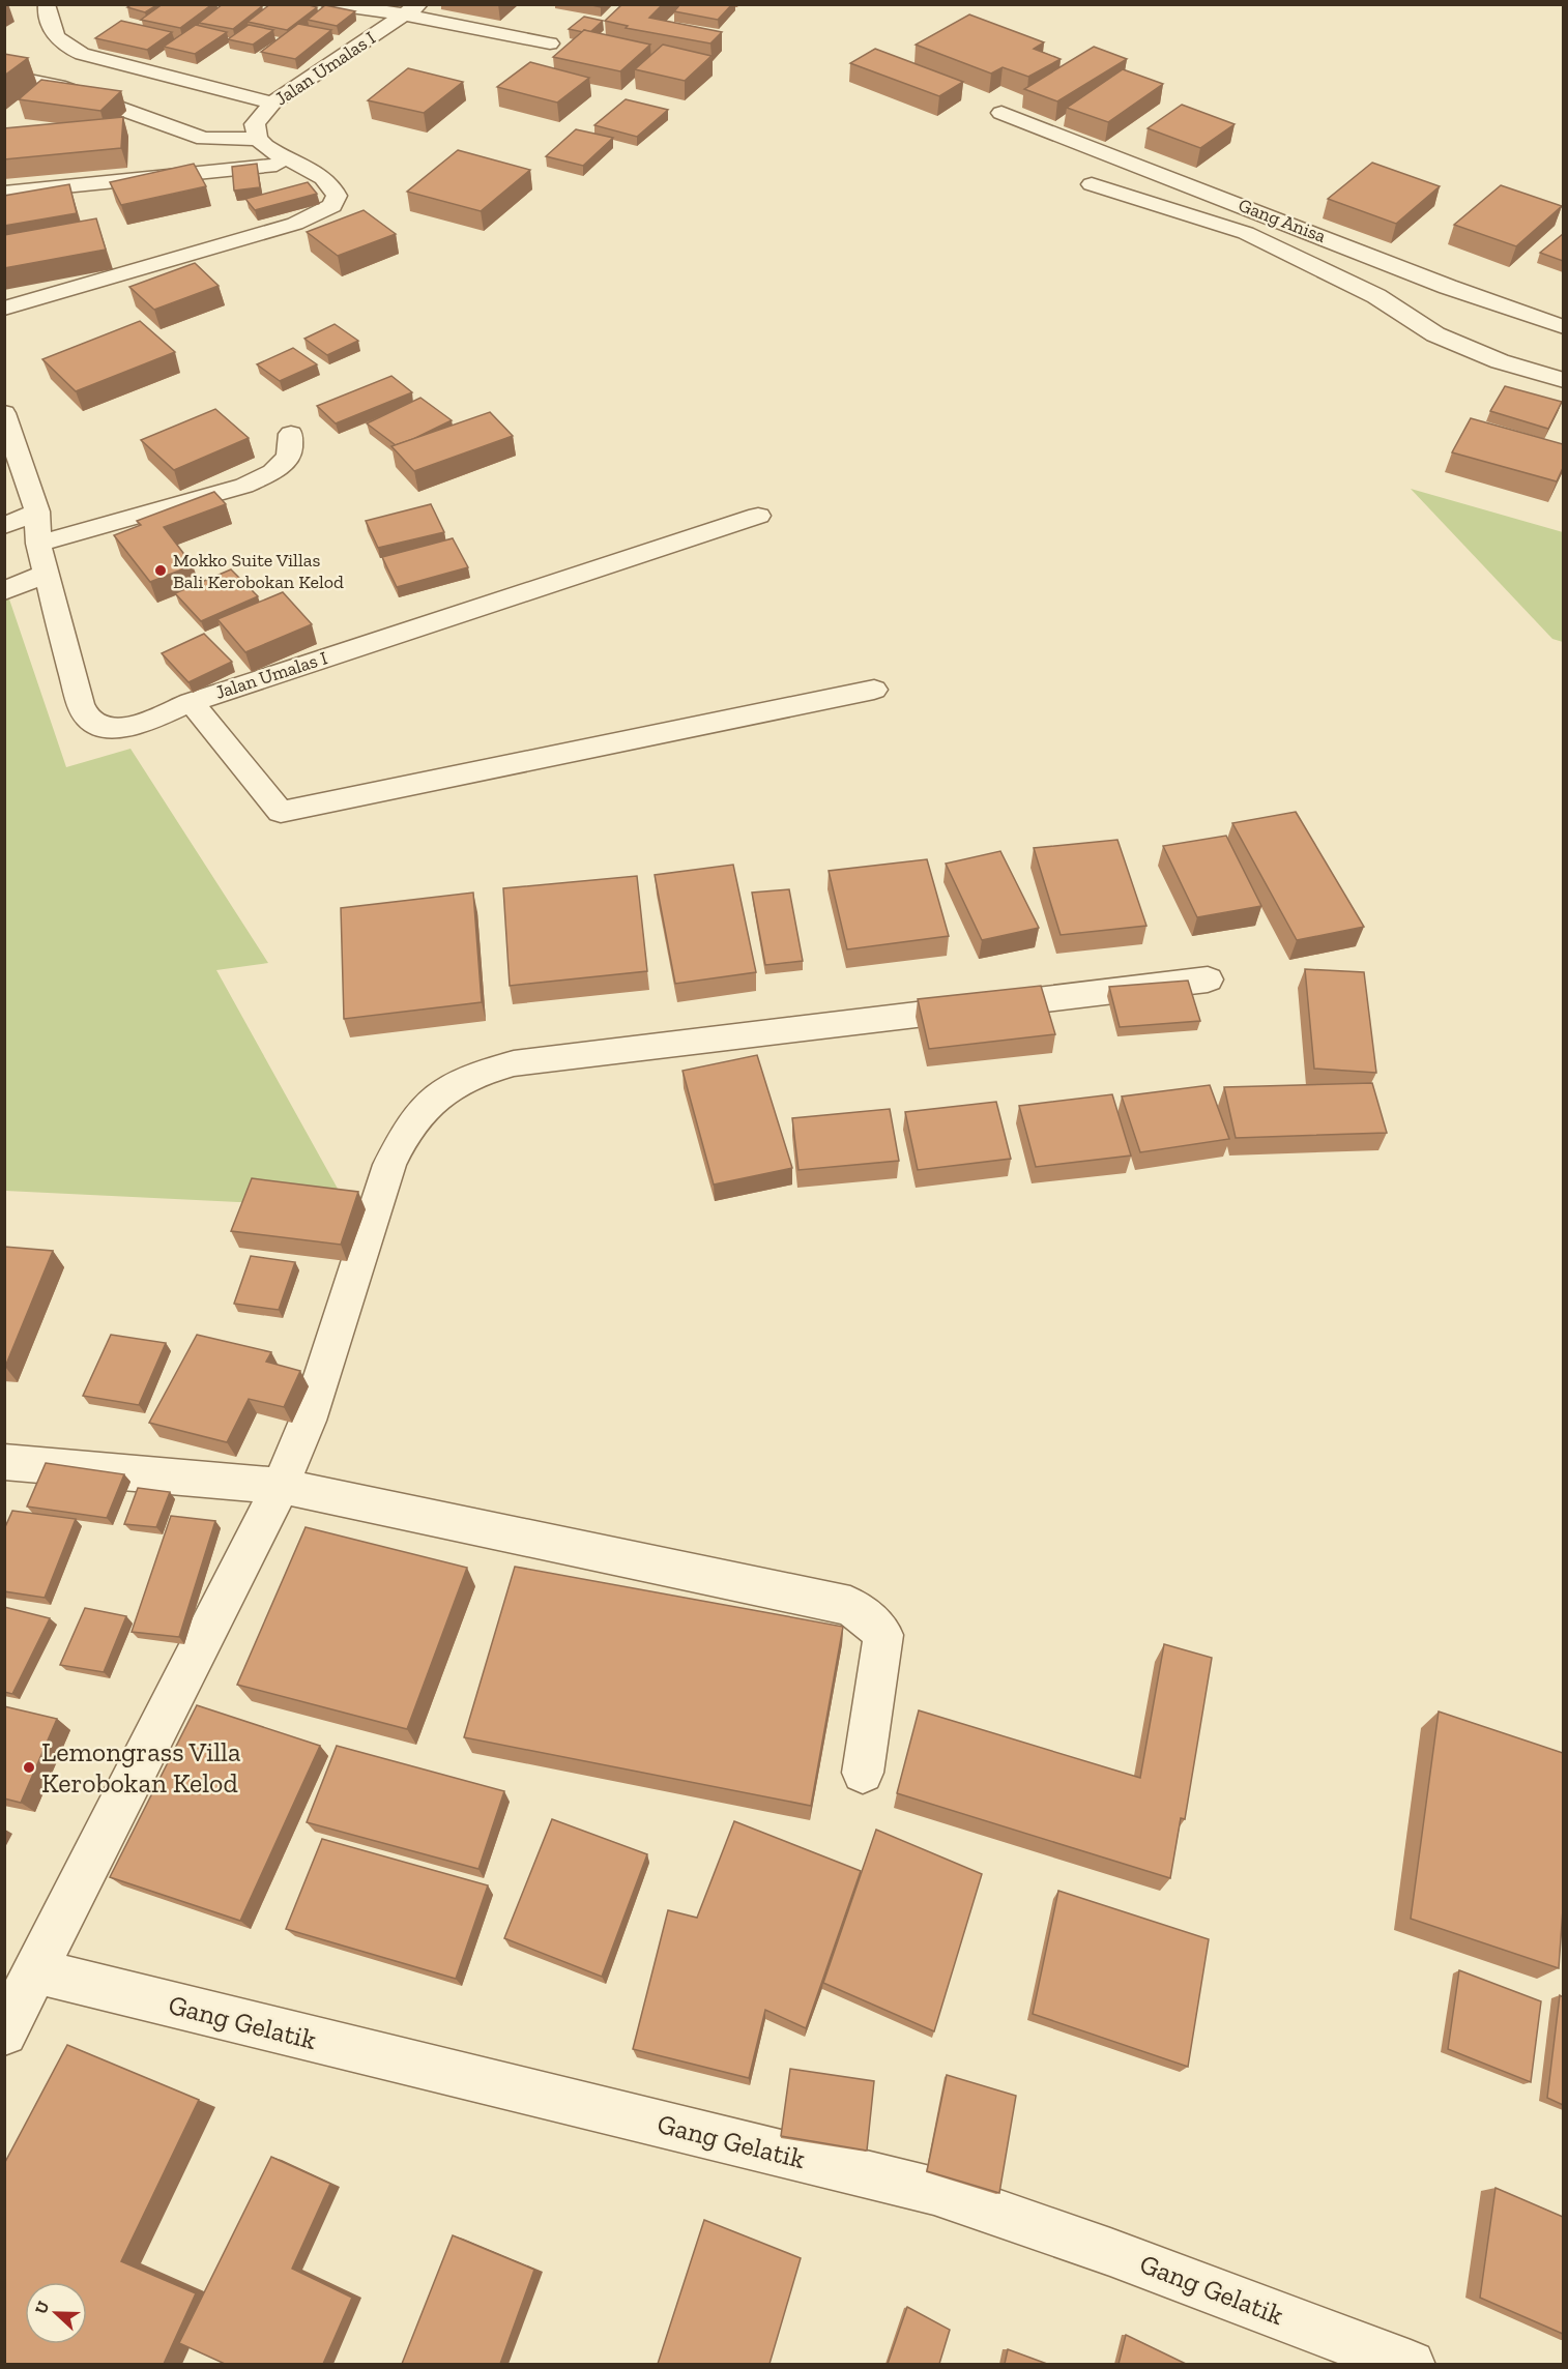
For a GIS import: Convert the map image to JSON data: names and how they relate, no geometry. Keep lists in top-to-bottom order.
{
  "streets": {
    "street": ["Jalan Umalas I", "Gang Anisa", "Gang Gelatik"]
  },
  "places": ["Mokko Suite Villas Bali Kerobokan Kelod", "Lemongrass Villa Kerobokan Kelod"],
  "north": "left"
}
